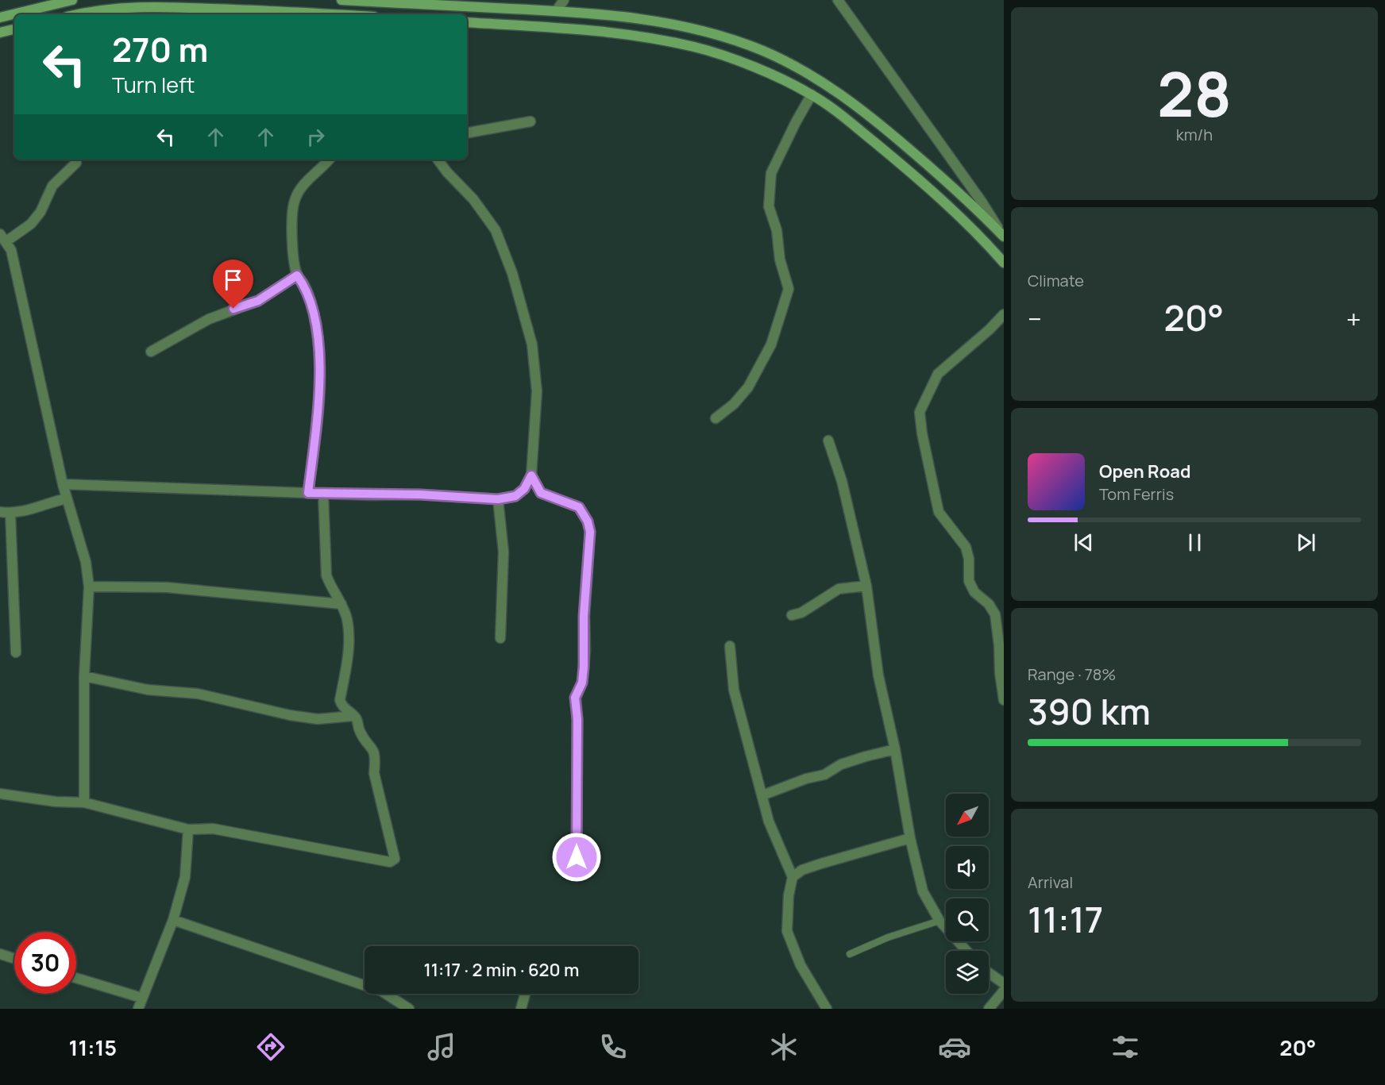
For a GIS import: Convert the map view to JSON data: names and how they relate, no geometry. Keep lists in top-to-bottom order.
{
  "north": "bottom left",
  "page": {
    "tile": [
      ["28", "km/h"],
      "Climate",
      ["Range · 78%", "390 km"],
      ["Arrival", "11:17"]
    ],
    "turn": ["270 m", "Turn left"],
    "heat": ["−", "20°", "+"],
    "song": ["Open Road", "Tom Ferris"],
    "limit": "30",
    "trip": "11:17 · 2 min · 620 m",
    "tabs": ["11:15", "20°"]
  }
}
